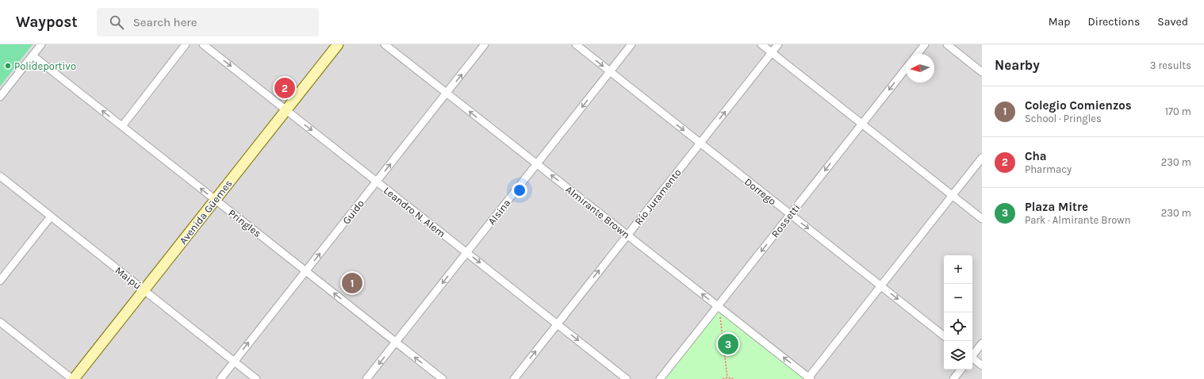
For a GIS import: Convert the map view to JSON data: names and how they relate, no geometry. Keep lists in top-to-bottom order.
{
  "streets": {
    "main road": ["Avenida Güemes"],
    "street": [
      "Dorrego",
      "Río Juramento",
      "Guido",
      "Leandro N. Alem",
      "Alsina",
      "Almirante Brown",
      "Rossetti",
      "Pringles",
      "Maipú"
    ]
  },
  "crossings": [
    ["Dorrego", "Río Juramento"],
    ["Dorrego", "Alsina"],
    ["Dorrego", "Rossetti"],
    ["Río Juramento", "Leandro N. Alem"],
    ["Río Juramento", "Almirante Brown"],
    ["Avenida Güemes", "Leandro N. Alem"],
    ["Avenida Güemes", "Pringles"],
    ["Avenida Güemes", "Maipú"],
    ["Guido", "Leandro N. Alem"],
    ["Guido", "Almirante Brown"],
    ["Guido", "Pringles"],
    ["Guido", "Maipú"],
    ["Leandro N. Alem", "Alsina"],
    ["Alsina", "Almirante Brown"],
    ["Alsina", "Pringles"],
    ["Almirante Brown", "Rossetti"]
  ],
  "one_way": [
    "Dorrego",
    "Río Juramento",
    "Guido",
    "Leandro N. Alem",
    "Alsina",
    "Almirante Brown",
    "Rossetti",
    "Pringles"
  ],
  "places": ["Polideportivo"],
  "north": "left",
  "page": {
    "header": "Waypost",
    "search": "Search here",
    "nav": ["Map", "Directions", "Saved"],
    "heading": ["Nearby", "3 results"],
    "pins": ["2", "1", "3"],
    "list": [
      {
        "mark": "1",
        "name": "Colegio Comienzos",
        "note": "School · Pringles",
        "value": "170 m"
      },
      {
        "mark": "2",
        "name": "Cha",
        "note": "Pharmacy",
        "value": "230 m"
      },
      {
        "mark": "3",
        "name": "Plaza Mitre",
        "note": "Park · Almirante Brown",
        "value": "230 m"
      }
    ],
    "map_buttons": ["+", "−"]
  }
}
